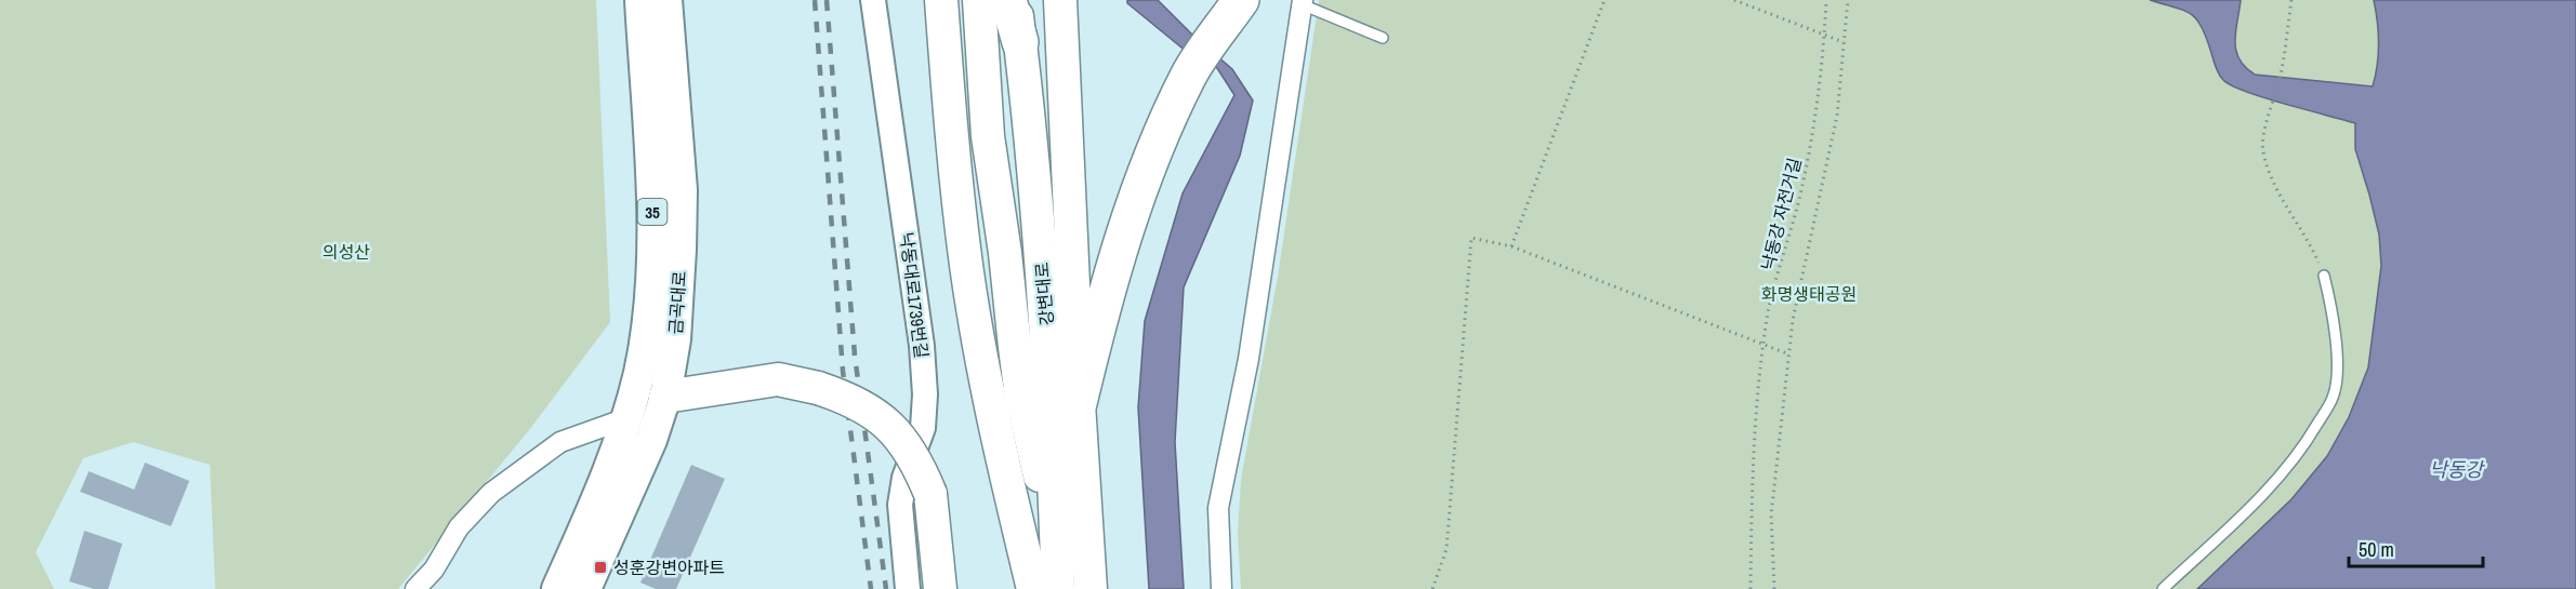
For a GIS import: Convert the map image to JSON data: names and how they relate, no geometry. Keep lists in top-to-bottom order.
{
  "streets": {
    "highway": ["강변대로"],
    "main road": ["35", "금곡대로"],
    "street": ["낙동대로1739번길"],
    "path": ["낙동강 자전거길"]
  },
  "water": ["낙동강"],
  "parks": ["의성산", "화명생태공원"],
  "places": {
    "transit": ["성훈강변아파트"]
  },
  "scale_bar": "50 m"
}
